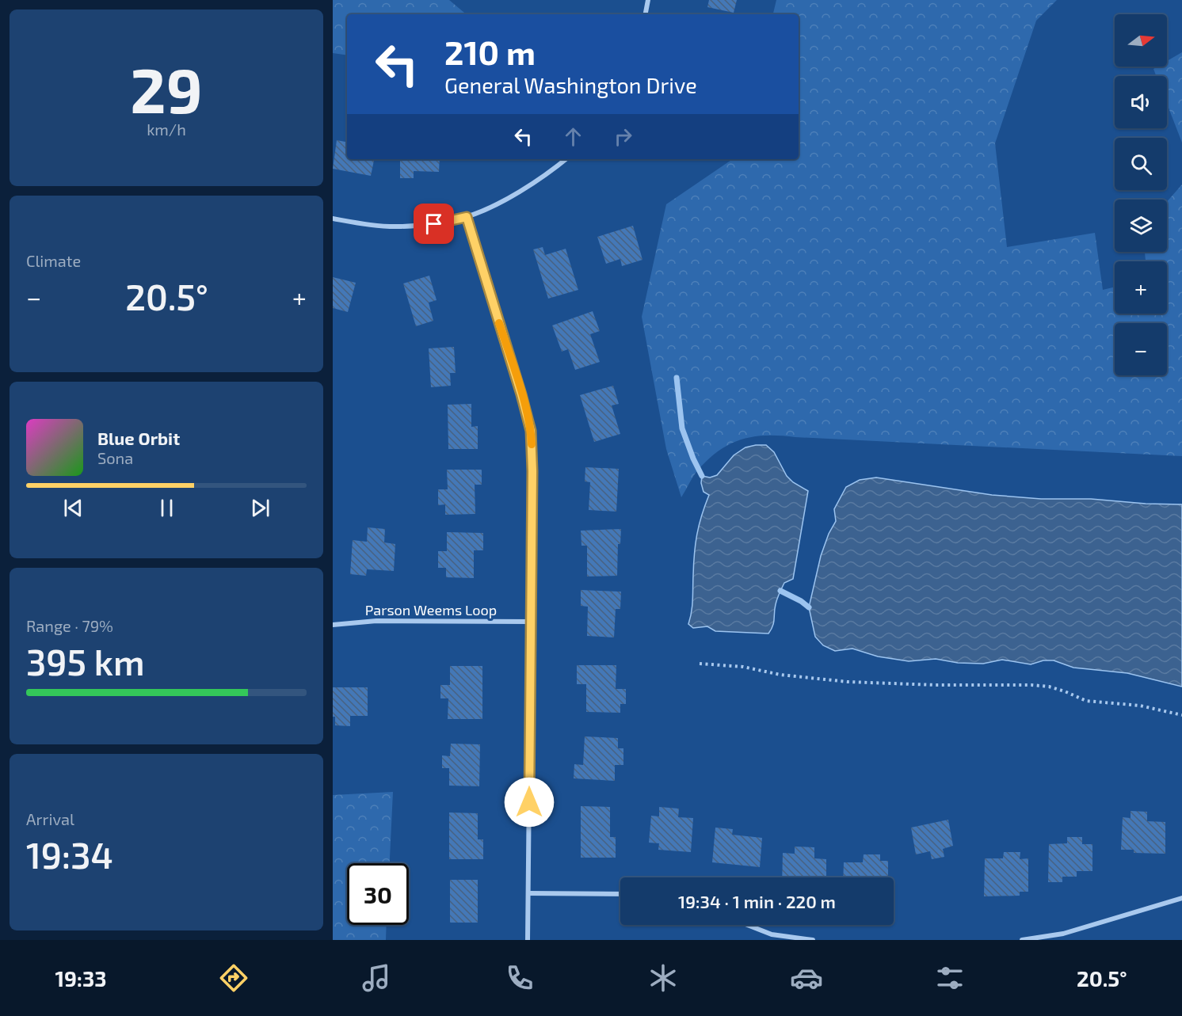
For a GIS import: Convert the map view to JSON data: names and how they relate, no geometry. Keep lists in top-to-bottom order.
{
  "streets": {
    "street": ["Parson Weems Loop"]
  },
  "north": "right",
  "page": {
    "tile": [
      ["29", "km/h"],
      "Climate",
      ["Range · 79%", "395 km"],
      ["Arrival", "19:34"]
    ],
    "map_buttons": ["+", "−"],
    "turn": ["210 m", "General Washington Drive"],
    "heat": ["−", "20.5°", "+"],
    "song": ["Blue Orbit", "Sona"],
    "limit": "30",
    "trip": "19:34 · 1 min · 220 m",
    "tabs": ["19:33", "20.5°"]
  }
}
